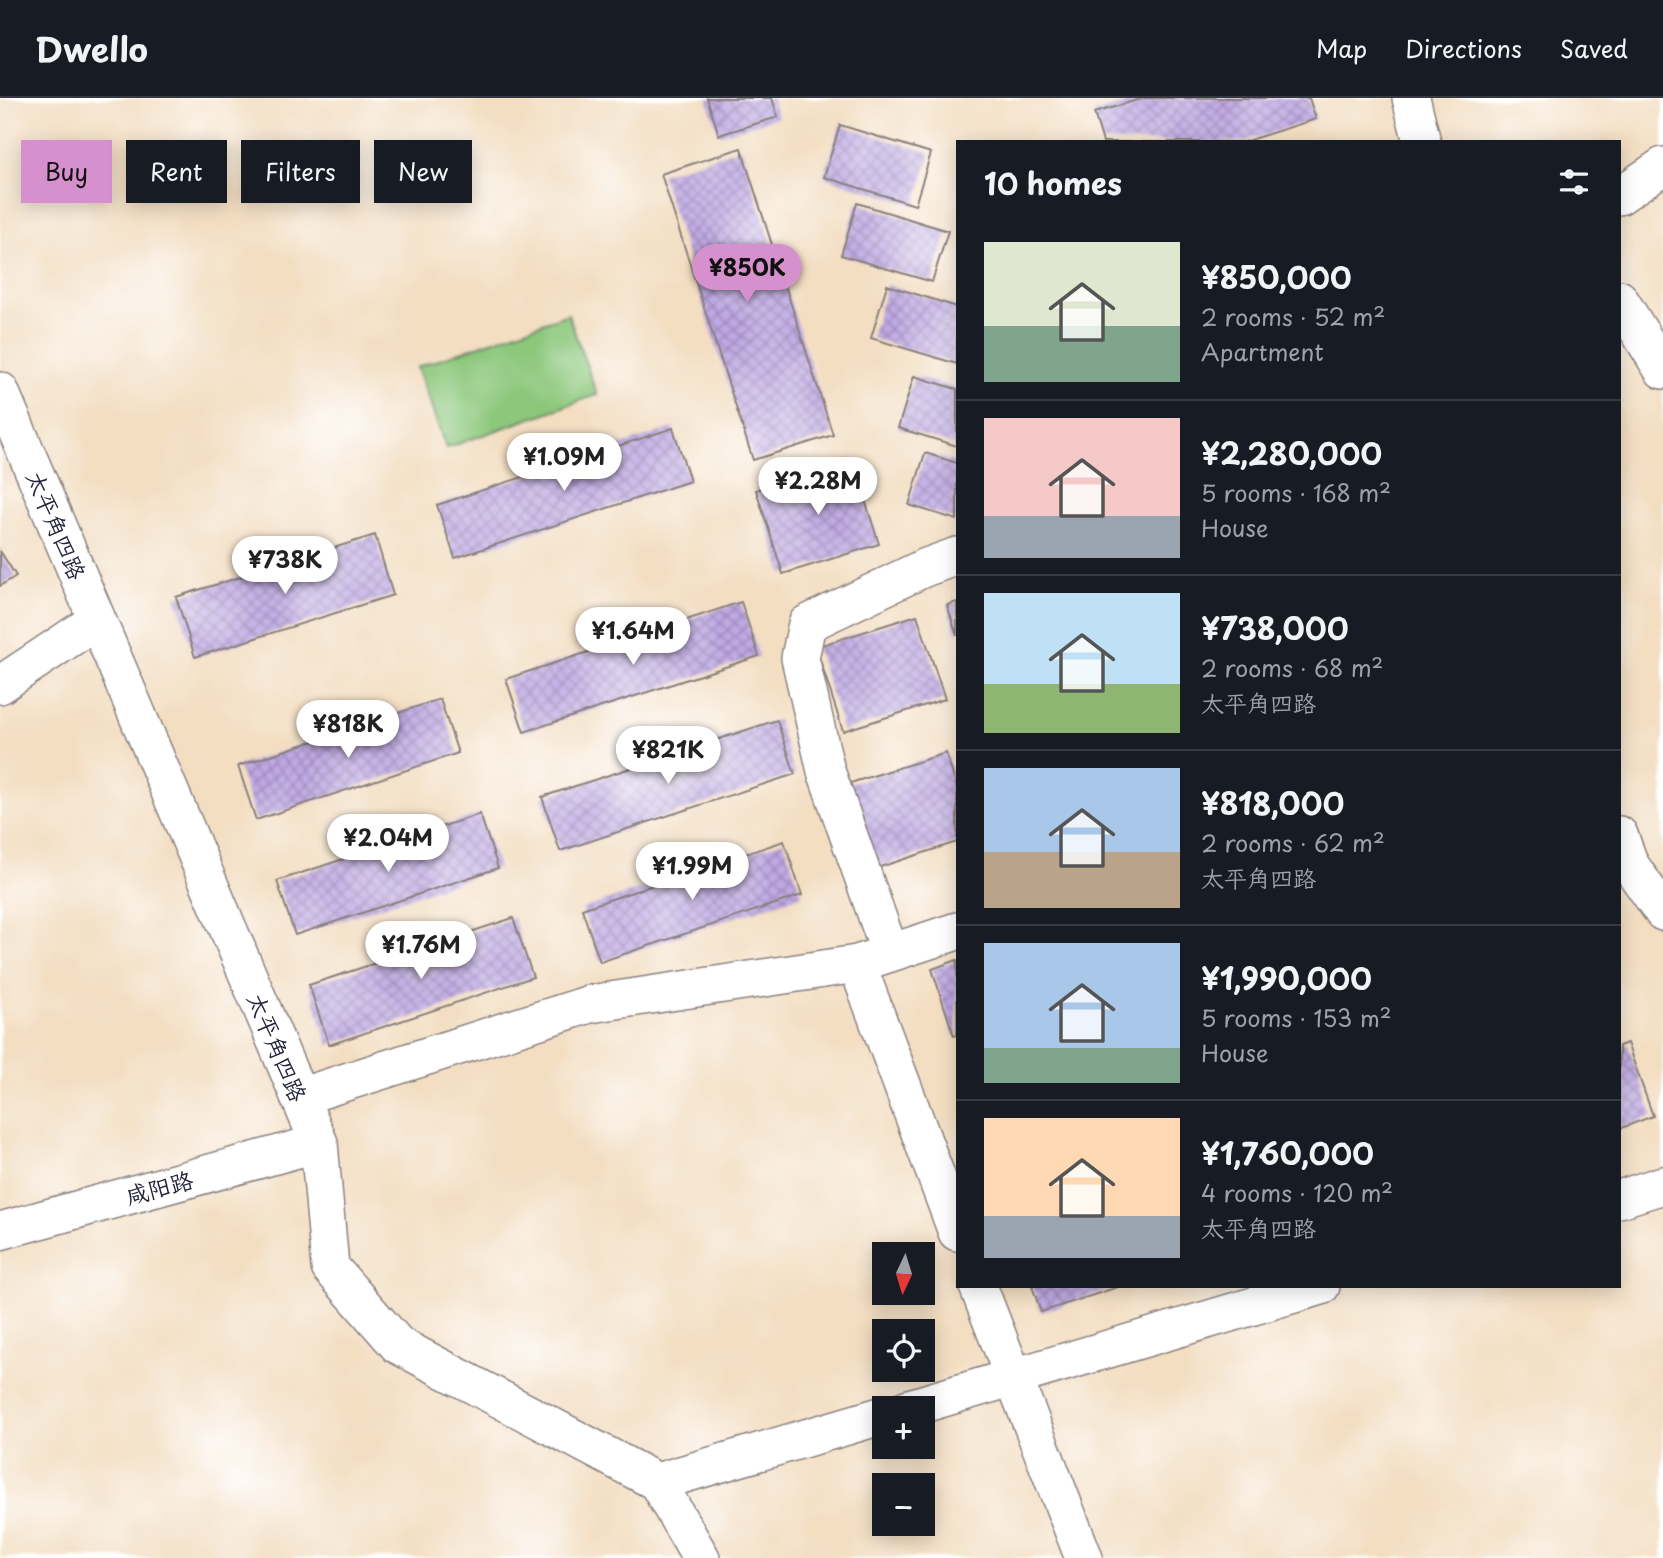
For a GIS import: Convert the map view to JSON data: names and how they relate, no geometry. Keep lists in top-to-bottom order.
{
  "streets": {
    "street": ["太平角四路", "咸阳路"]
  },
  "crossings": [
    ["太平角四路", "咸阳路"]
  ],
  "north": "bottom",
  "page": {
    "header": "Dwello",
    "nav": ["Map", "Directions", "Saved"],
    "chip": [
      "Buy",
      "Rent",
      "Filters",
      "New"
    ],
    "heading": "10 homes",
    "list": [
      {
        "name": "¥850,000",
        "note": "2 rooms · 52 m² · Apartment"
      },
      {
        "name": "¥2,280,000",
        "note": "5 rooms · 168 m² · House"
      },
      {
        "name": "¥738,000",
        "note": "2 rooms · 68 m² · 太平角四路"
      },
      {
        "name": "¥818,000",
        "note": "2 rooms · 62 m² · 太平角四路"
      },
      {
        "name": "¥1,990,000",
        "note": "5 rooms · 153 m² · House"
      },
      {
        "name": "¥1,760,000",
        "note": "4 rooms · 120 m² · 太平角四路"
      }
    ],
    "price": [
      "¥850K",
      "¥1.09M",
      "¥2.28M",
      "¥738K",
      "¥1.64M",
      "¥818K",
      "¥821K",
      "¥2.04M",
      "¥1.99M",
      "¥1.76M"
    ],
    "map_buttons": ["+", "−"]
  }
}
